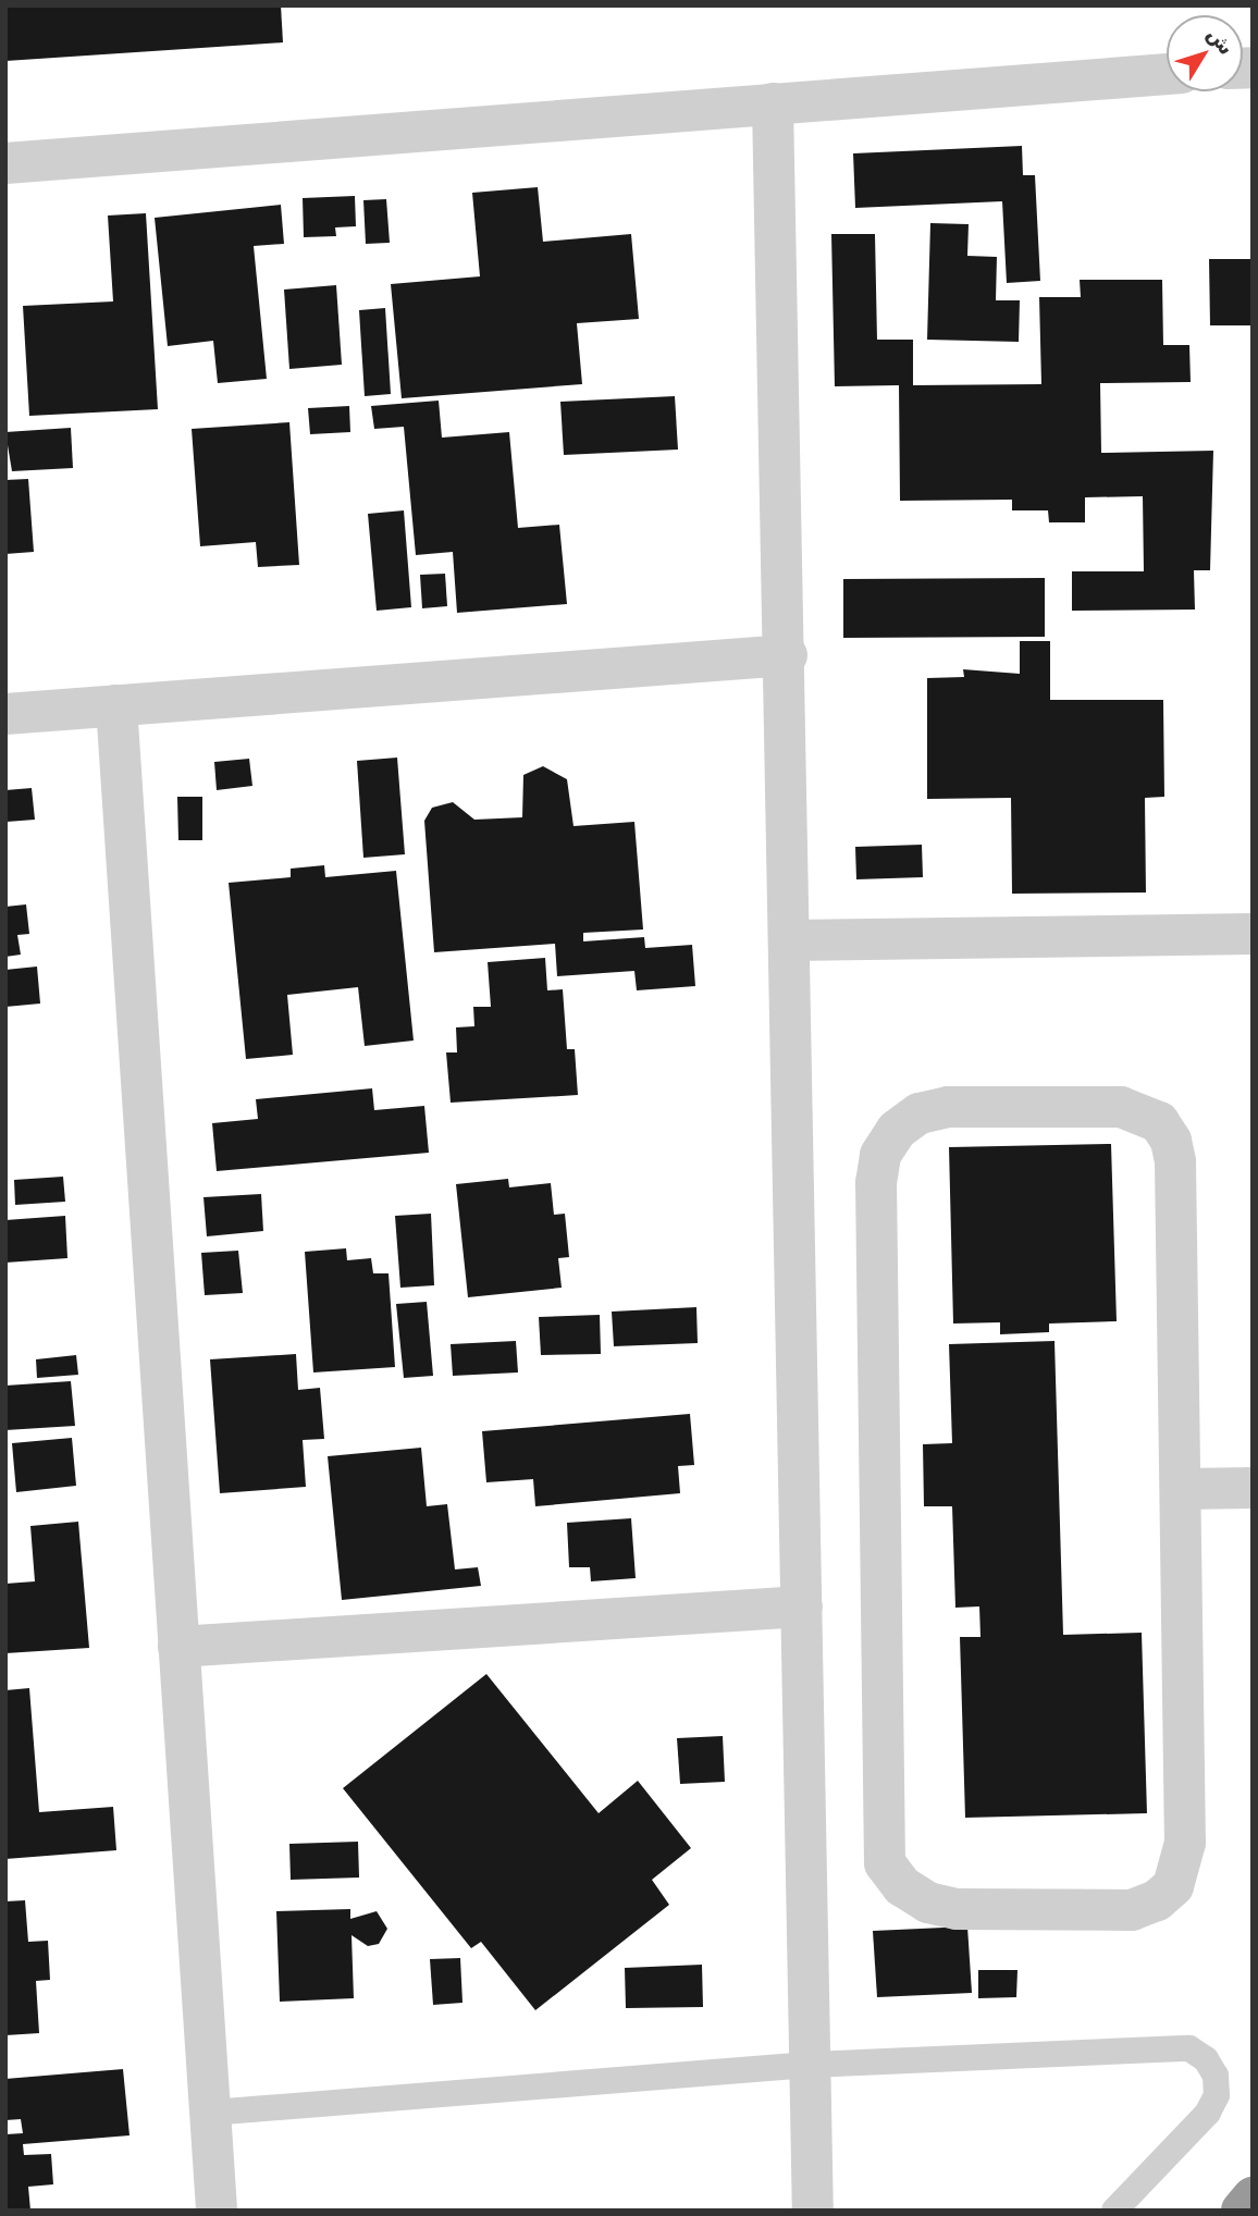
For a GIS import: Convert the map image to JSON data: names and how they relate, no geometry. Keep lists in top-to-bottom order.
{
  "north": "top right"
}
